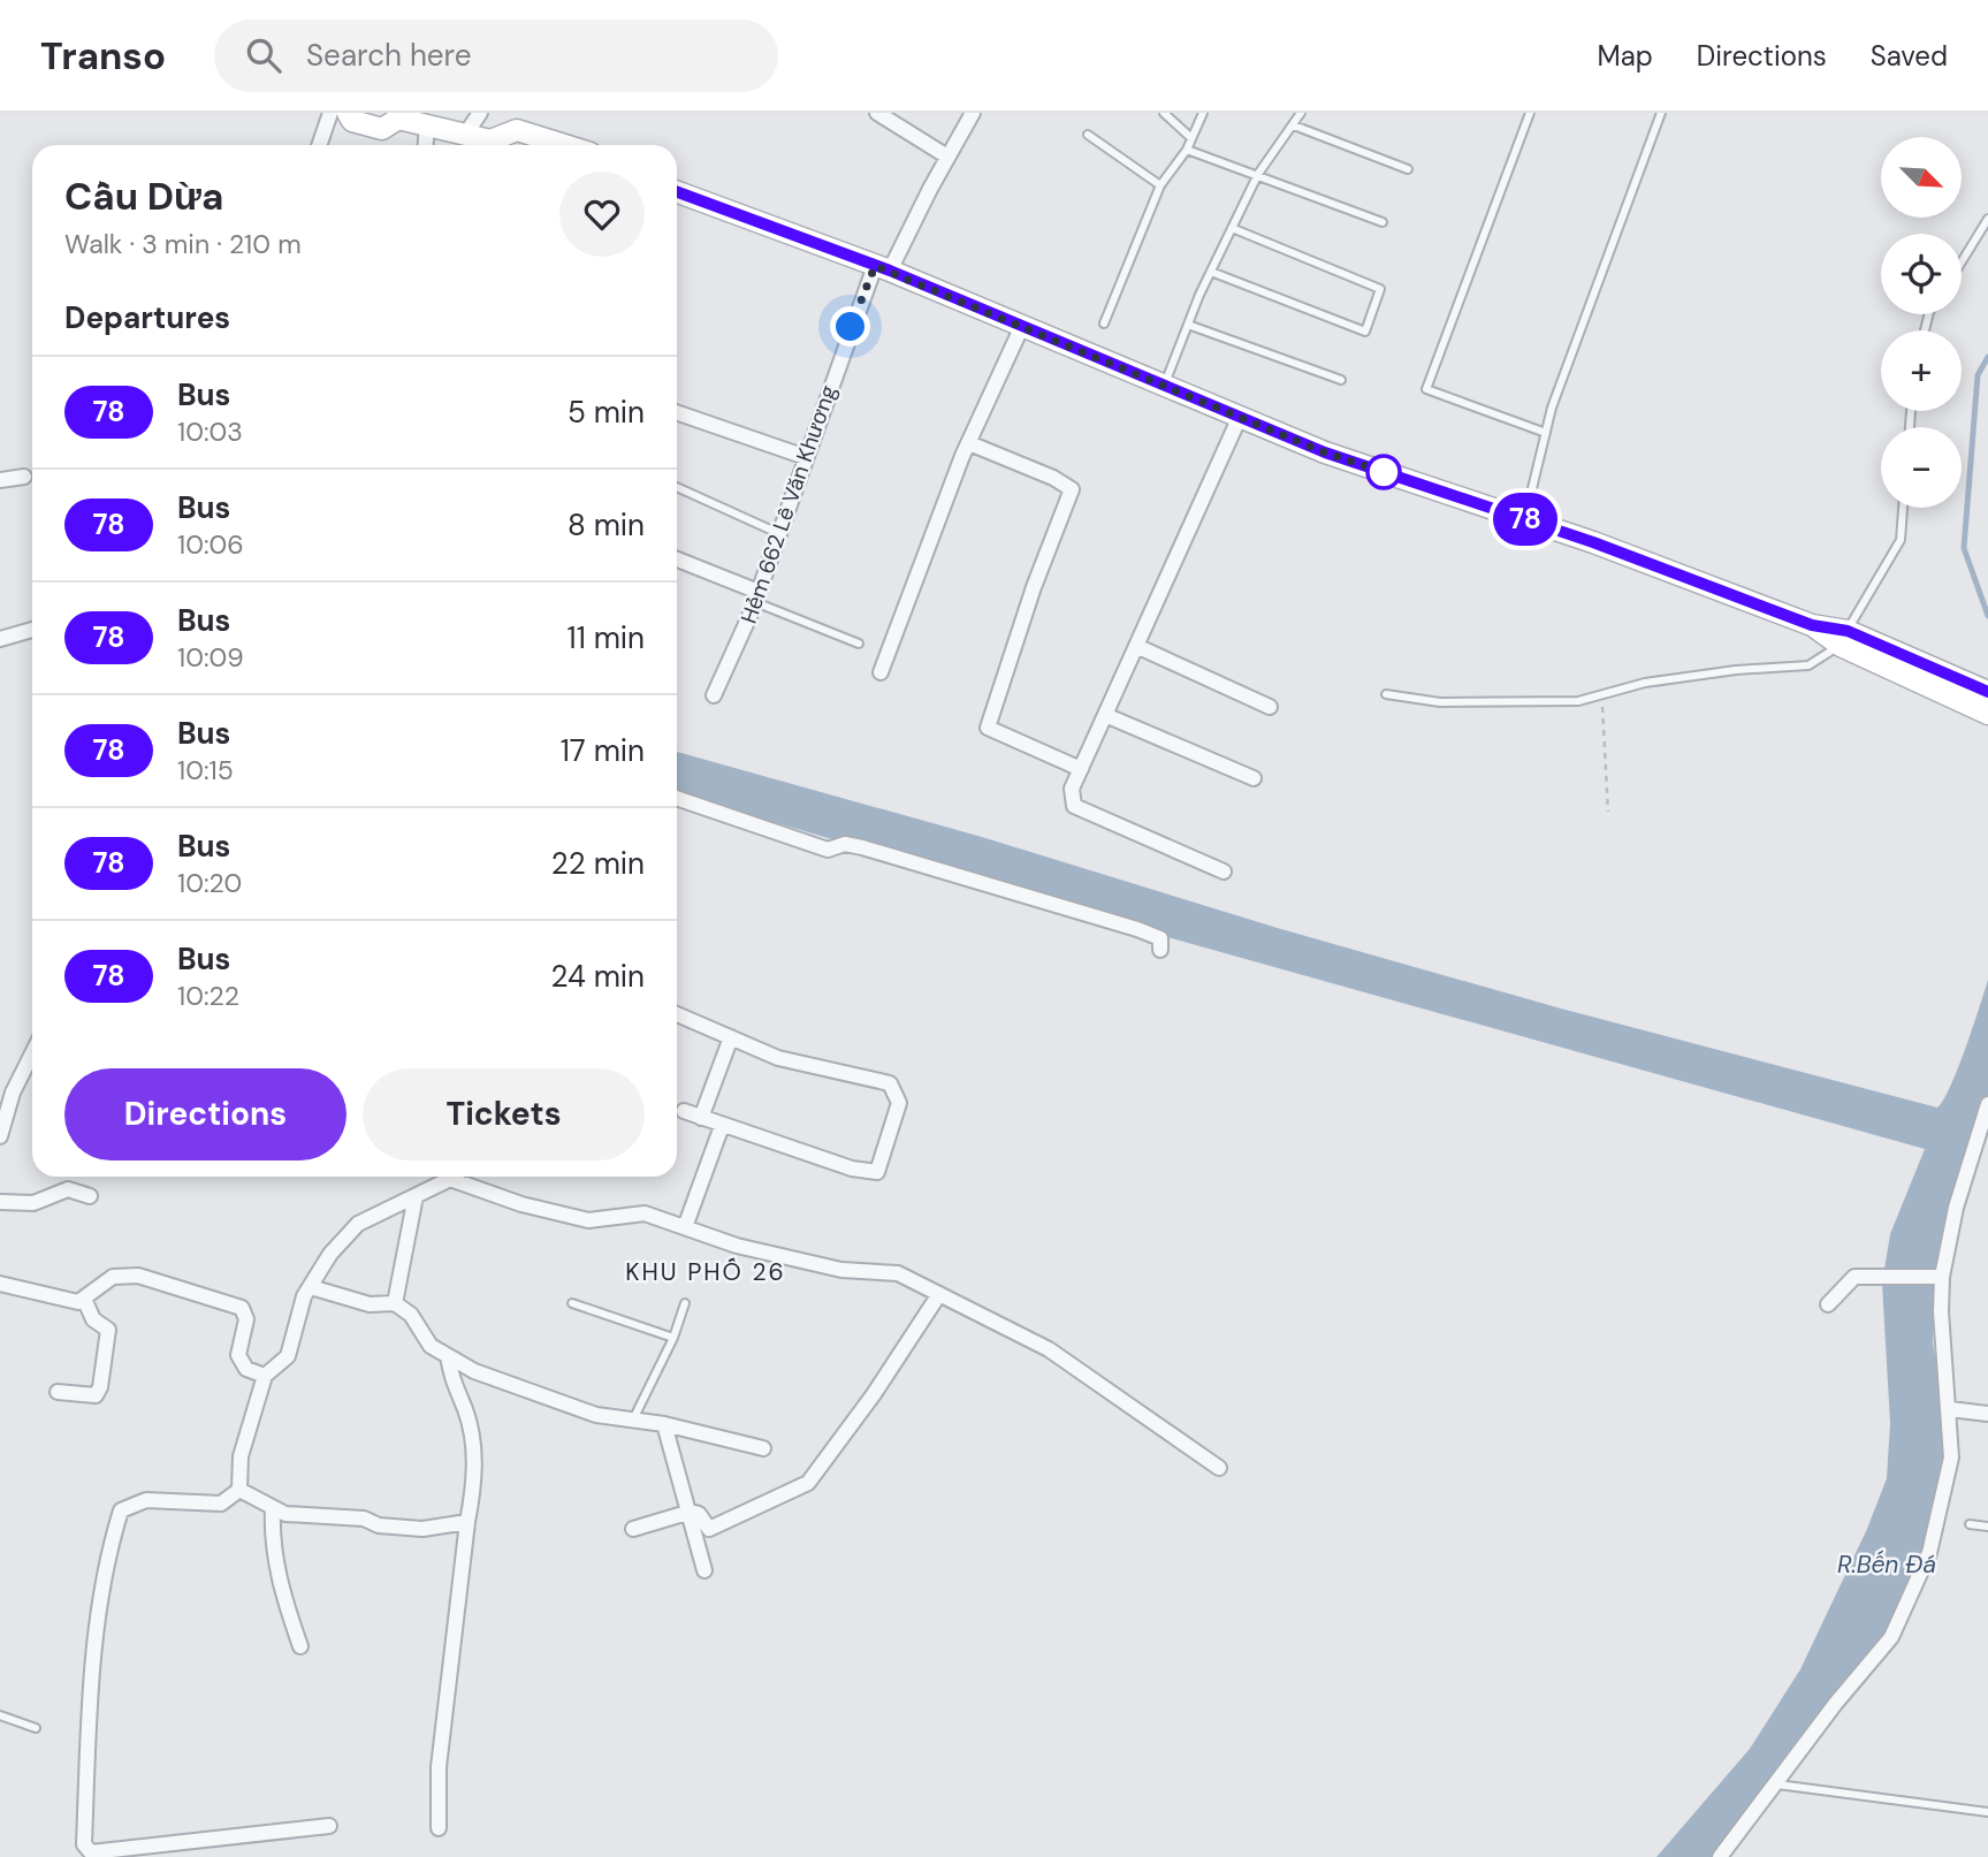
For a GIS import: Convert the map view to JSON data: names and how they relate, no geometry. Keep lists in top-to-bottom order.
{
  "streets": {
    "street": ["Hẻm 662 Lê Văn Khương"]
  },
  "districts": ["KHU PHỐ 26"],
  "water": ["R.Bến Đá"],
  "lines": ["bus line 78"],
  "north": "bottom right",
  "page": {
    "header": "Transo",
    "search": "Search here",
    "nav": ["Map", "Directions", "Saved"],
    "on_map": "78",
    "map_buttons": ["+", "−"],
    "heading": [
      ["Cầu Dừa", "Walk · 3 min · 210 m"],
      "Departures"
    ],
    "list": [
      {
        "mark": "78",
        "name": "Bus",
        "note": "10:03",
        "value": "5 min"
      },
      {
        "mark": "78",
        "name": "Bus",
        "note": "10:06",
        "value": "8 min"
      },
      {
        "mark": "78",
        "name": "Bus",
        "note": "10:09",
        "value": "11 min"
      },
      {
        "mark": "78",
        "name": "Bus",
        "note": "10:15",
        "value": "17 min"
      },
      {
        "mark": "78",
        "name": "Bus",
        "note": "10:20",
        "value": "22 min"
      },
      {
        "mark": "78",
        "name": "Bus",
        "note": "10:22",
        "value": "24 min"
      }
    ],
    "buttons": ["Directions", "Tickets"]
  }
}
